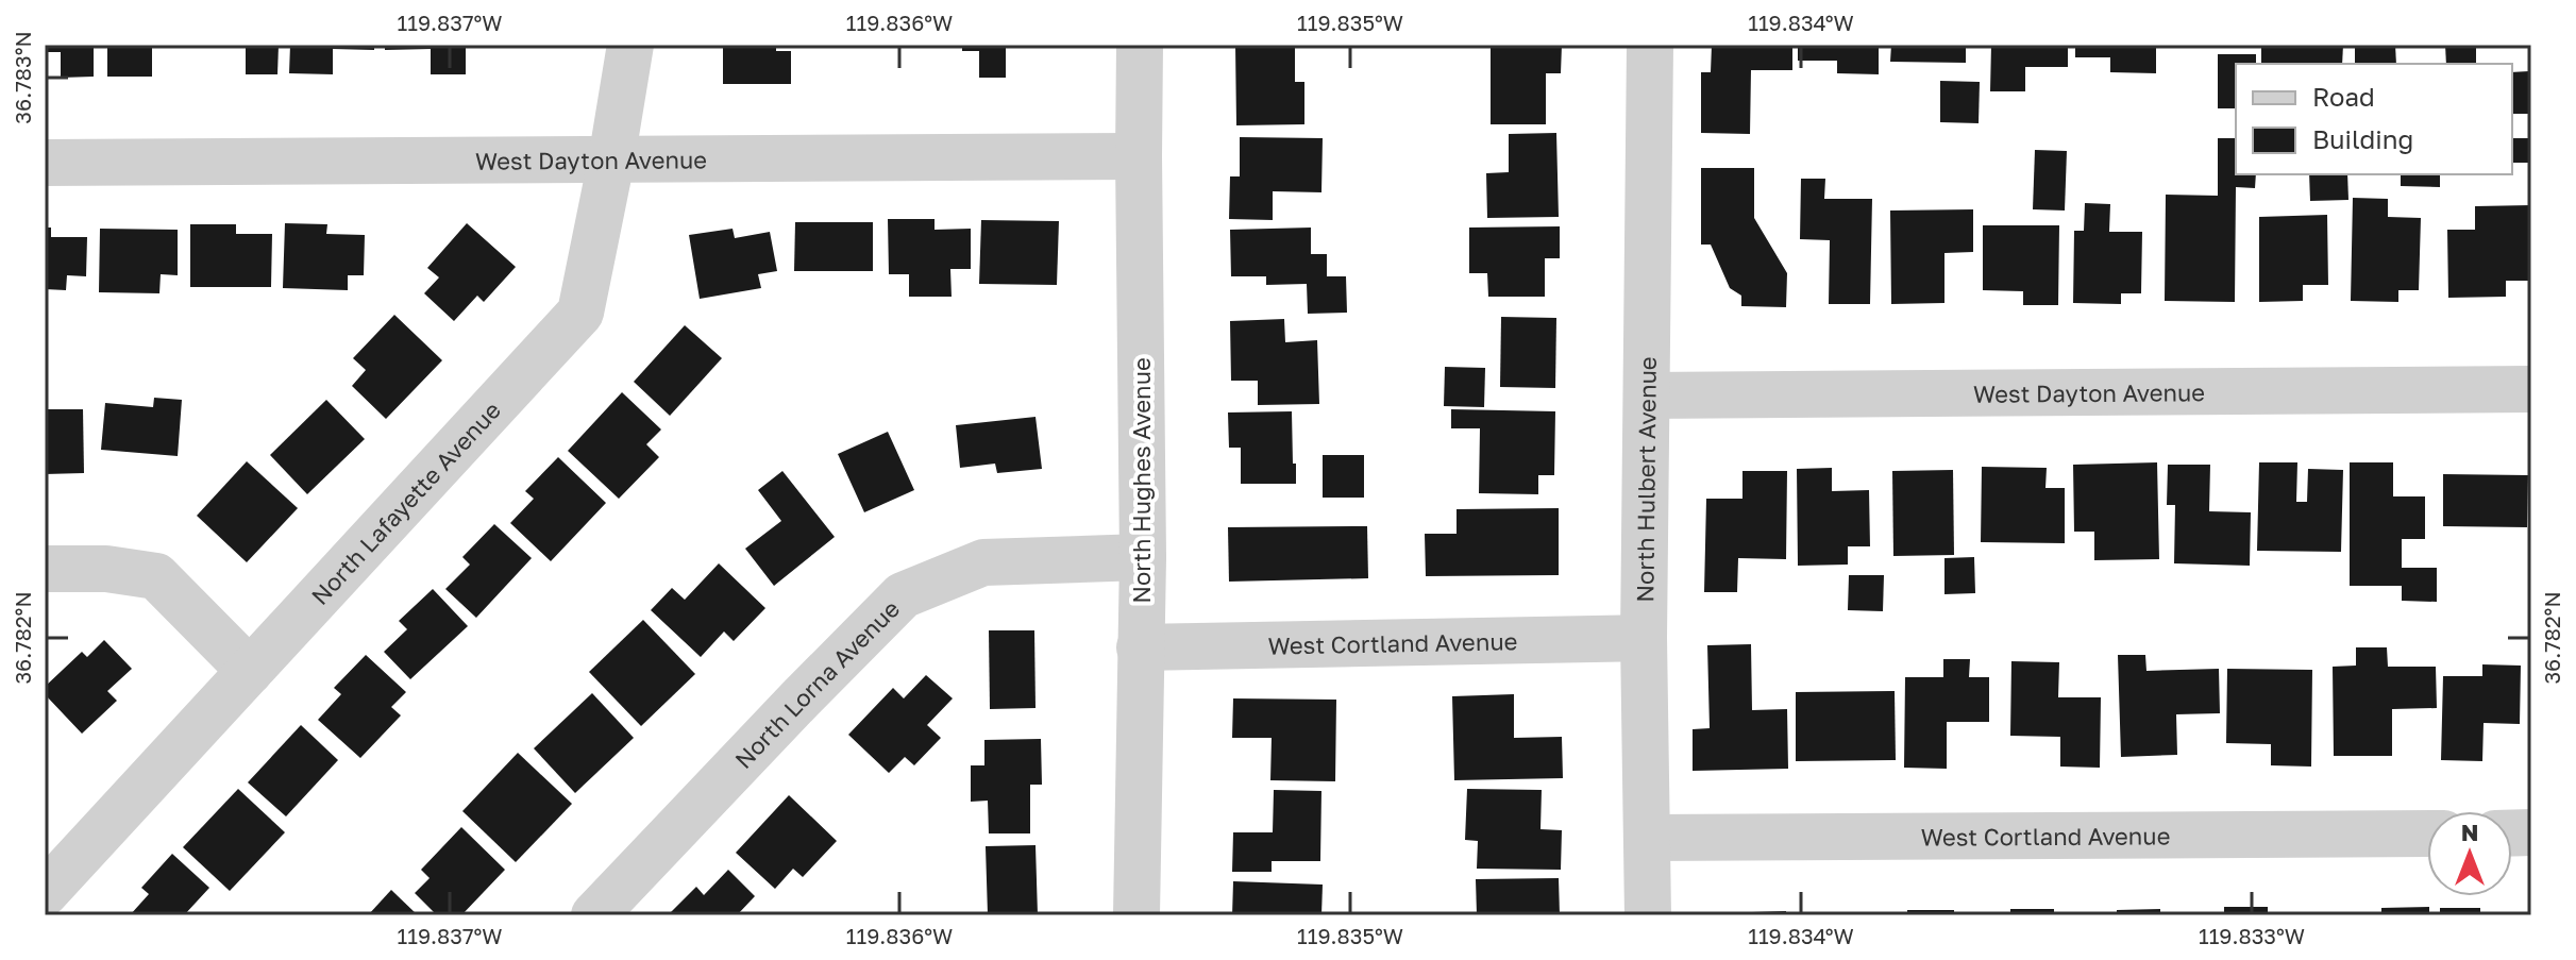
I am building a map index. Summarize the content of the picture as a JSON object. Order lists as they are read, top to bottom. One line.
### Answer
{"streets":{"street":["West Dayton Avenue","North Hughes Avenue","North Hulbert Avenue","North Lafayette Avenue","West Cortland Avenue","North Lorna Avenue"]},"crossings":[["West Dayton Avenue","North Hughes Avenue"],["West Dayton Avenue","North Hulbert Avenue"],["West Dayton Avenue","North Lafayette Avenue"],["North Hughes Avenue","West Cortland Avenue"],["North Hughes Avenue","North Lorna Avenue"],["North Hulbert Avenue","West Cortland Avenue"]],"legend":["Road","Building"],"north":"top","coordinates":["119.837°W","119.836°W","119.835°W","119.834°W","36.783°N","36.782°N","119.833°W"]}
